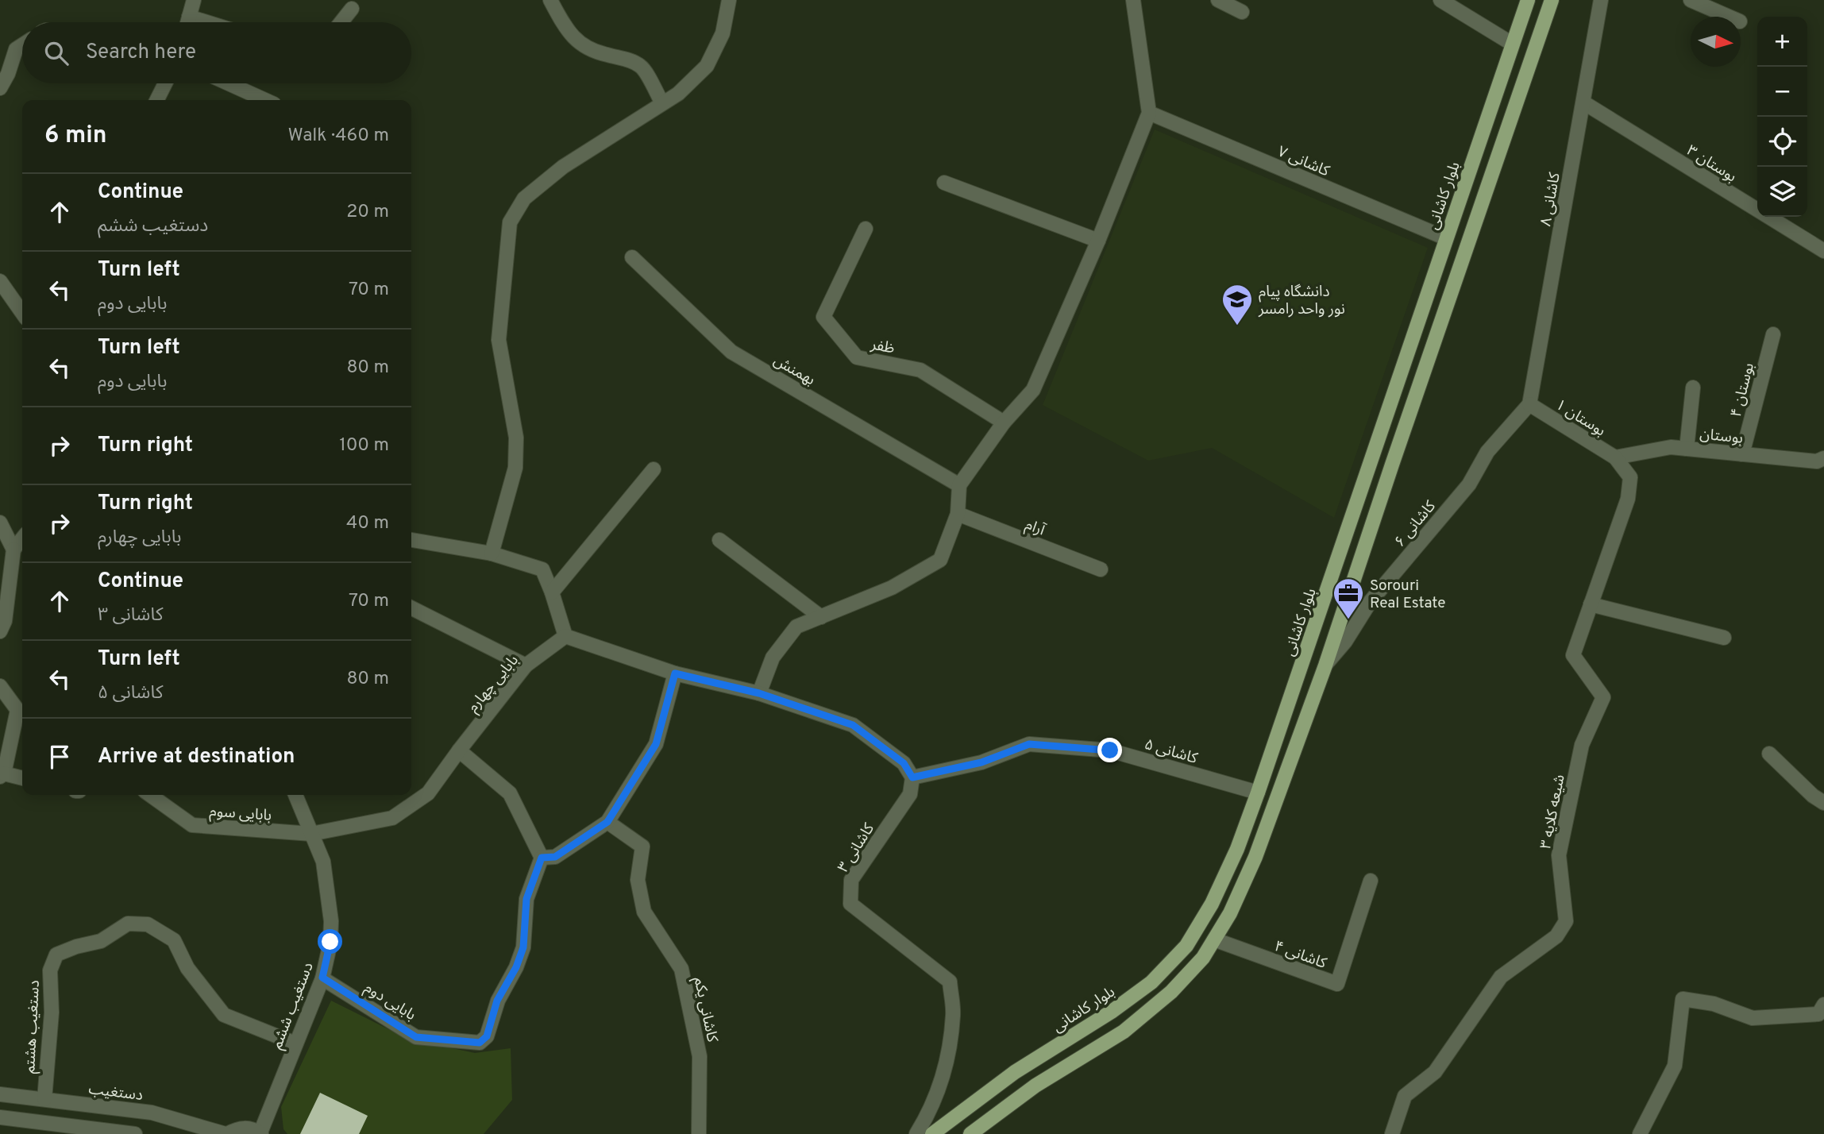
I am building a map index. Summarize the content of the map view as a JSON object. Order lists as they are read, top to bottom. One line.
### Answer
{"streets":{"main road":["بلوار کاشانی"],"street":["کاشانی ۷","بوستان ۳","کاشانی ۸","ظفر","بهمنش","بوستان ۴","بوستان ۱","بوستان","کاشانی ۶","آرام","بابایی چهارم","کاشانی ۵","شیعه کلایه ۳","بابایی سوم","کاشانی ۳","کاشانی ۴","بابایی دوم","دستغیب ششم","کاشانی یکم","دستغیب هشتم","دستغیب"]},"crossings":[["کاشانی ۷","بلوار کاشانی"],["بوستان ۳","کاشانی ۸"],["بلوار کاشانی","کاشانی ۵"],["کاشانی ۸","بوستان ۱"],["کاشانی ۸","کاشانی ۶"],["بوستان ۴","بوستان"],["بوستان ۱","بوستان"],["بوستان ۱","کاشانی ۶"],["بوستان ۱","شیعه کلایه ۳"],["بوستان","شیعه کلایه ۳"],["بابایی چهارم","بابایی سوم"],["بابایی چهارم","دستغیب ششم"],["کاشانی ۵","کاشانی ۳"],["بابایی سوم","دستغیب ششم"],["بابایی دوم","دستغیب ششم"],["دستغیب ششم","دستغیب هشتم"],["دستغیب هشتم","دستغیب"]],"places":{"school or university":["دانشگاه پیام نور واحد رامسر"],"office":["Sorouri Real Estate"]},"north":"right","page":{"map_buttons":["+","−"],"search":"Search here","heading":["6 min","Walk · 460 m"],"list":[["Continue","دستغیب ششم","20 m"],["Turn left","بابایی دوم","70 m"],["Turn left","بابایی دوم","80 m"],["Turn right","100 m"],["Turn right","بابایی چهارم","40 m"],["Continue","کاشانی ۳","70 m"],["Turn left","کاشانی ۵","80 m"],"Arrive at destination"]}}
